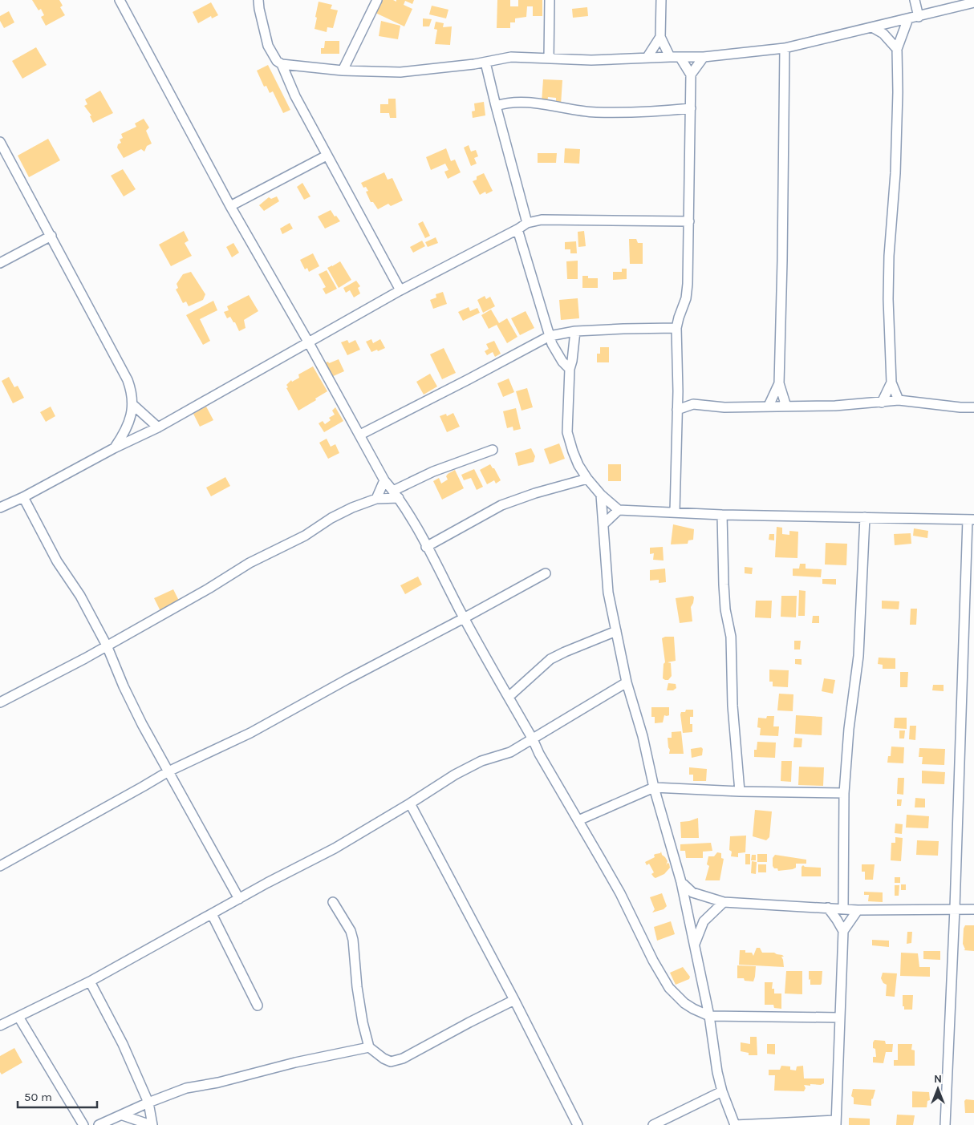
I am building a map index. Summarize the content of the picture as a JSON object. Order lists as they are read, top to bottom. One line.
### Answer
{"scale_bar":"50 m","north":"top"}
